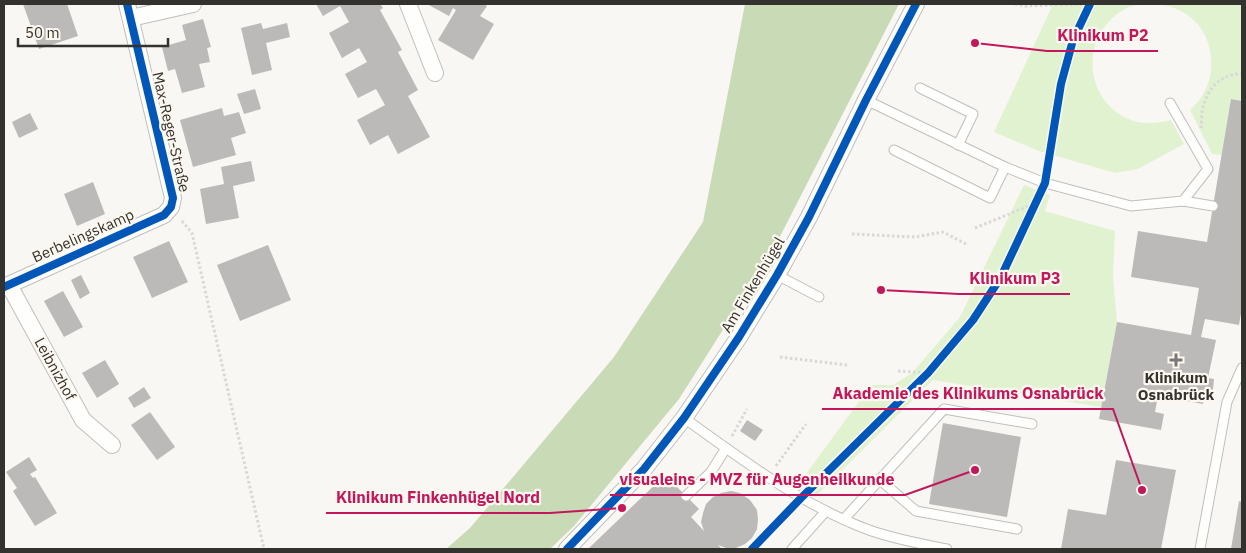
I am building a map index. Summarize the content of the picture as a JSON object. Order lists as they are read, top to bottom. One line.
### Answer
{"streets":{"street":["Max-Reger-Straße","Berbelingskamp","Am Finkenhügel","Leibnizhof"]},"crossings":[["Max-Reger-Straße","Berbelingskamp"],["Berbelingskamp","Leibnizhof"]],"places":{"other":["Klinikum P2","Klinikum P3","visualeins - MVZ für Augenheilkunde","Akademie des Klinikums Osnabrück","Klinikum Finkenhügel Nord"],"health":["Klinikum Osnabrück"]},"scale_bar":"50 m"}
